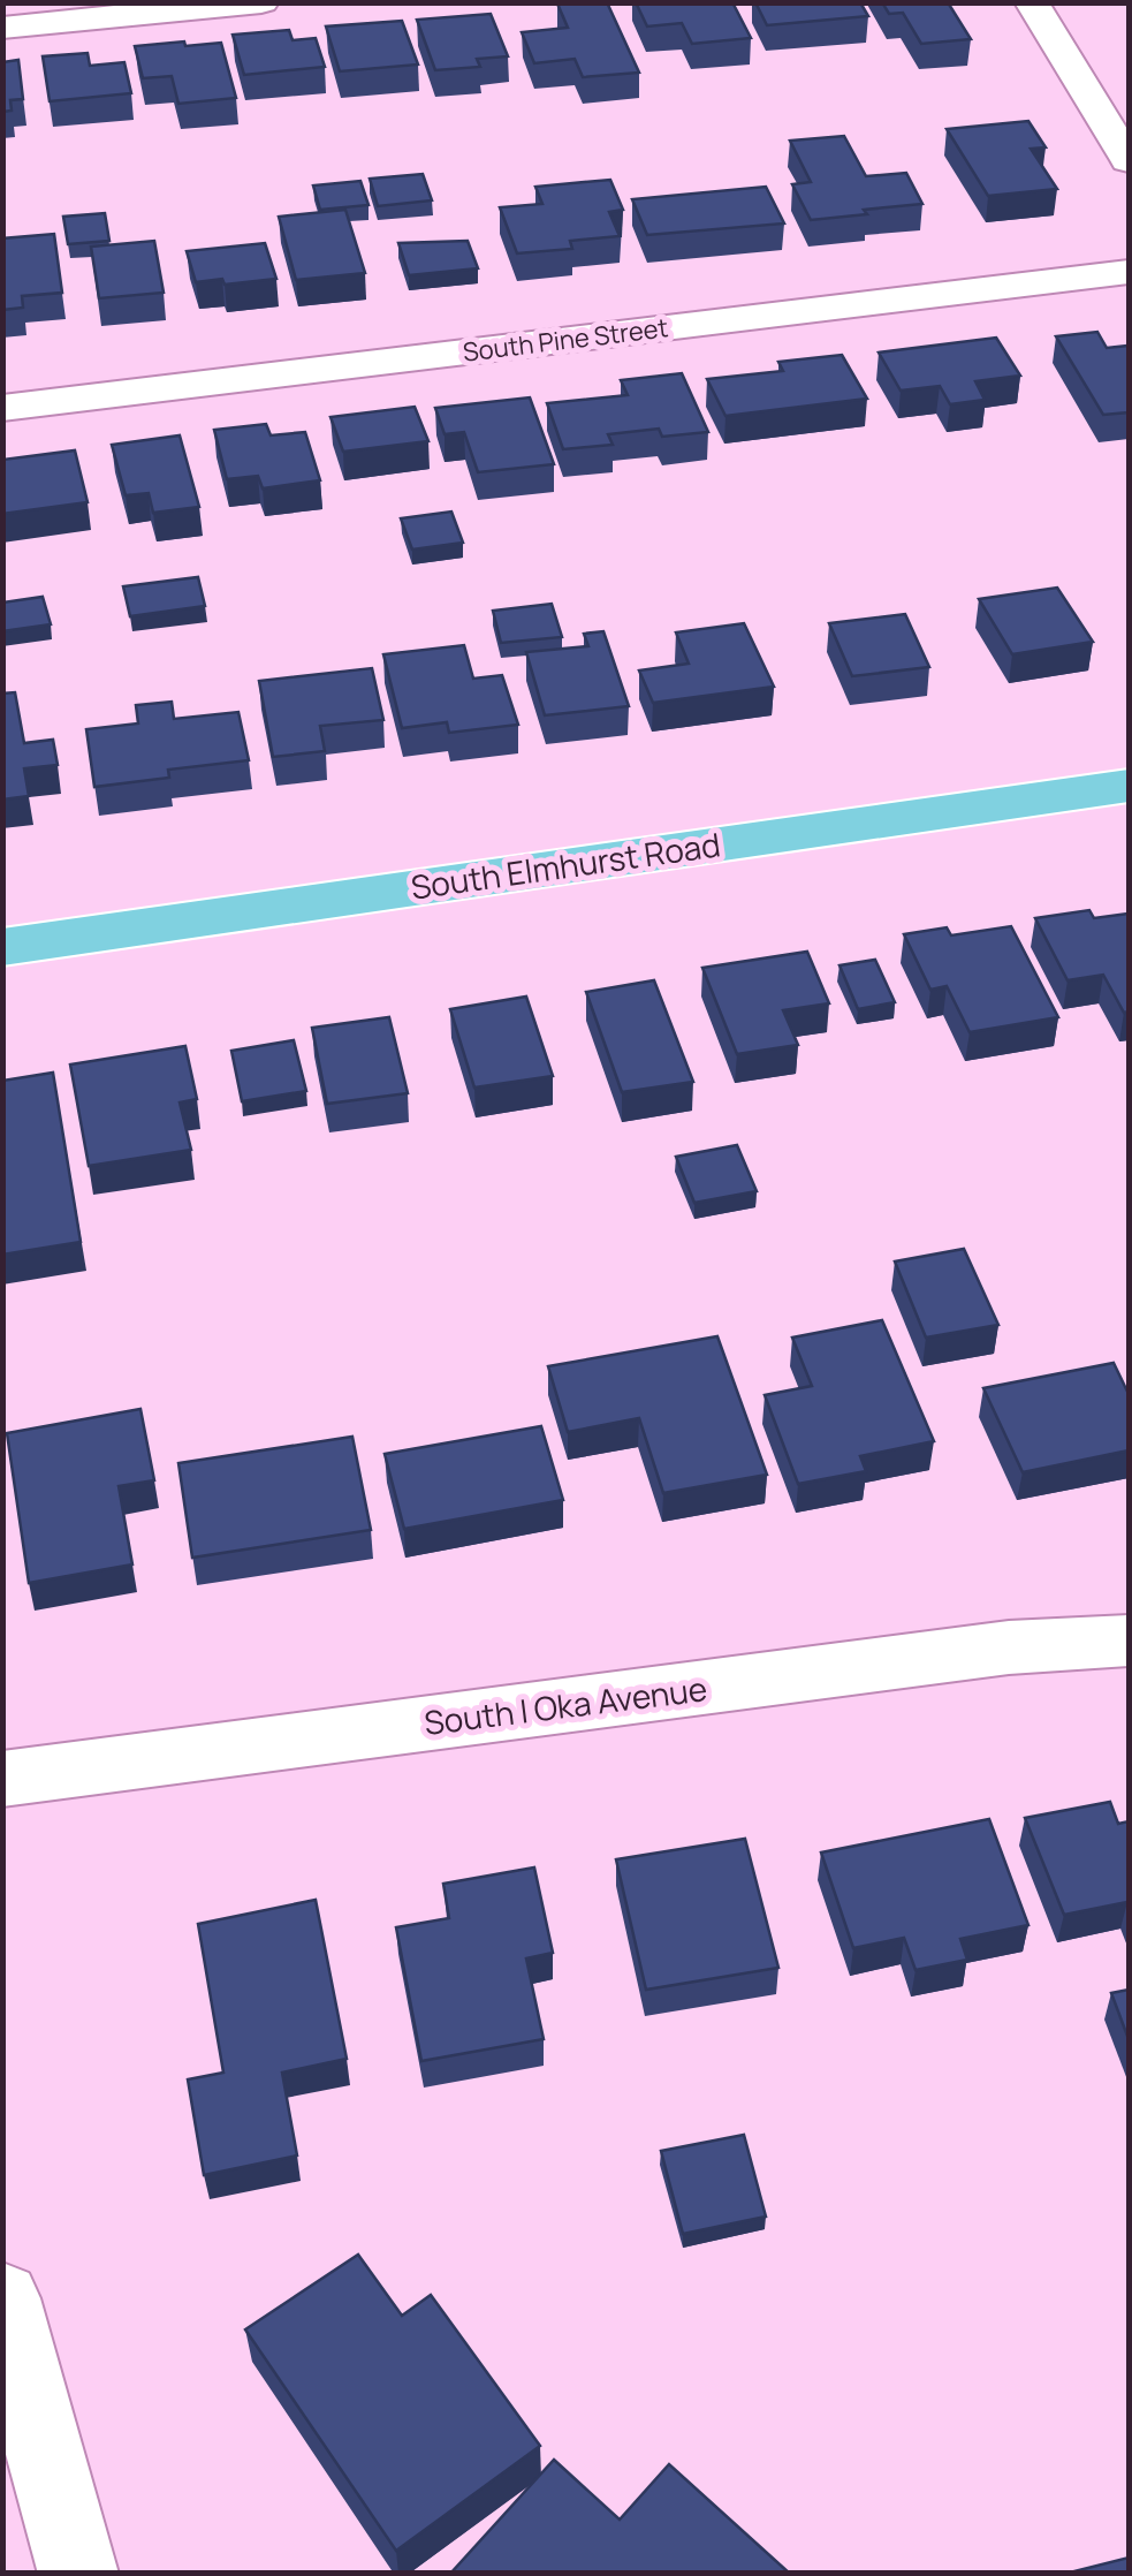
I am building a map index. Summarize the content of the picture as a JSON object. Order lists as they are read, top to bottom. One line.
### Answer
{"streets":{"main road":["South Elmhurst Road"],"street":["South Pine Street","South I Oka Avenue"]}}
